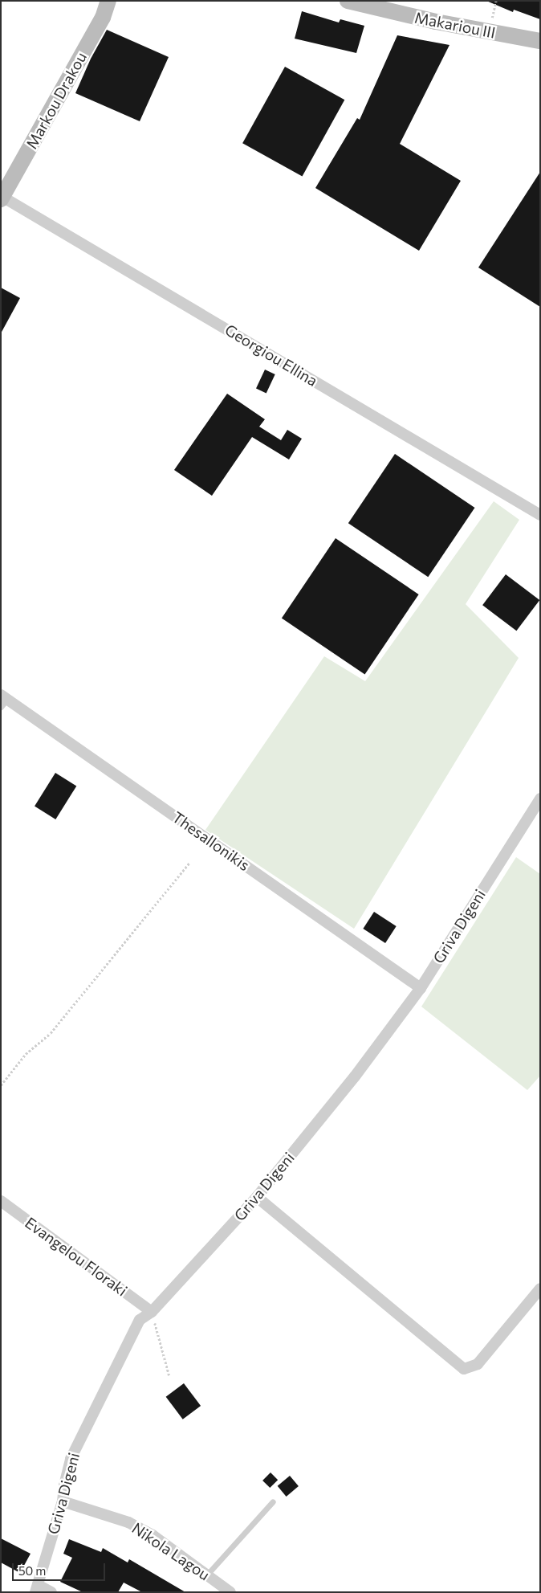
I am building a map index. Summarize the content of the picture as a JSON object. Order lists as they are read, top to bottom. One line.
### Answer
{"streets":{"street":["Makariou III","Markou Drakou","Georgiou Ellina","Thesallonikis","Griva Digeni","Evangelou Floraki","Nikola Lagou"]},"crossings":[["Markou Drakou","Georgiou Ellina"],["Thesallonikis","Griva Digeni"],["Griva Digeni","Evangelou Floraki"],["Griva Digeni","Nikola Lagou"]],"scale_bar":"50 m"}
